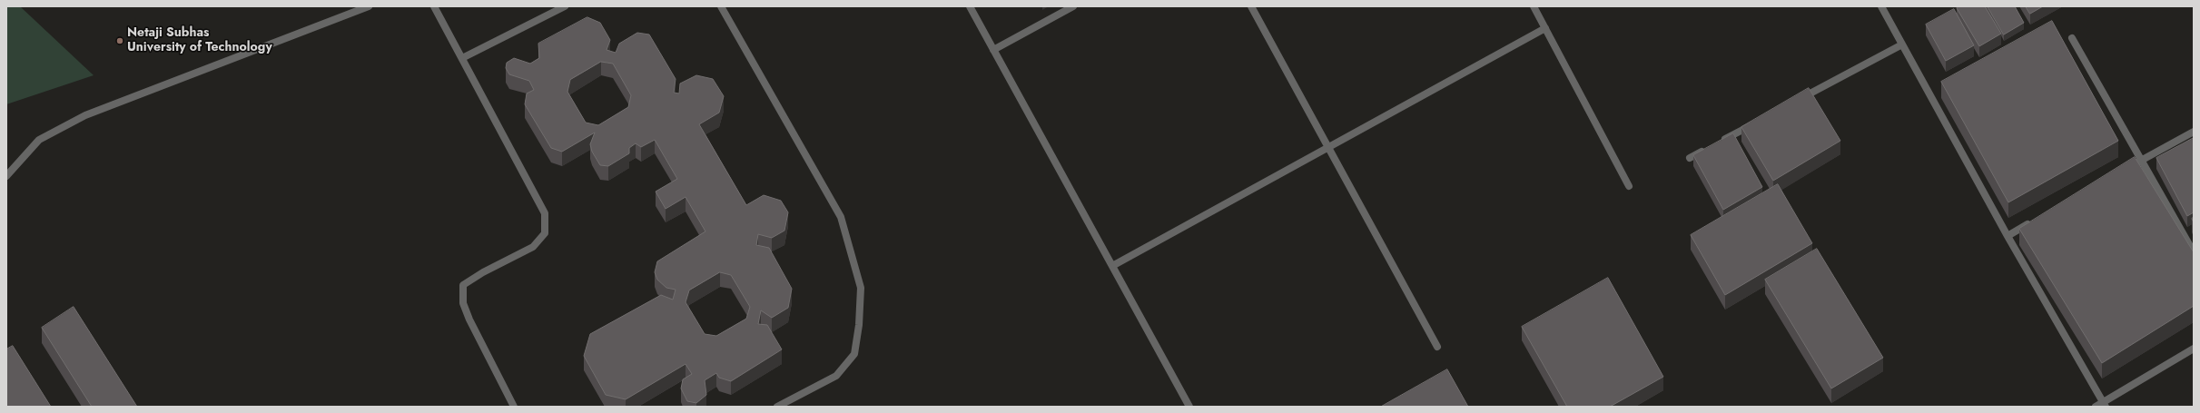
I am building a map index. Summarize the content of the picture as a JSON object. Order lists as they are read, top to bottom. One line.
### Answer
{"places":["Netaji Subhas University of Technology"]}
